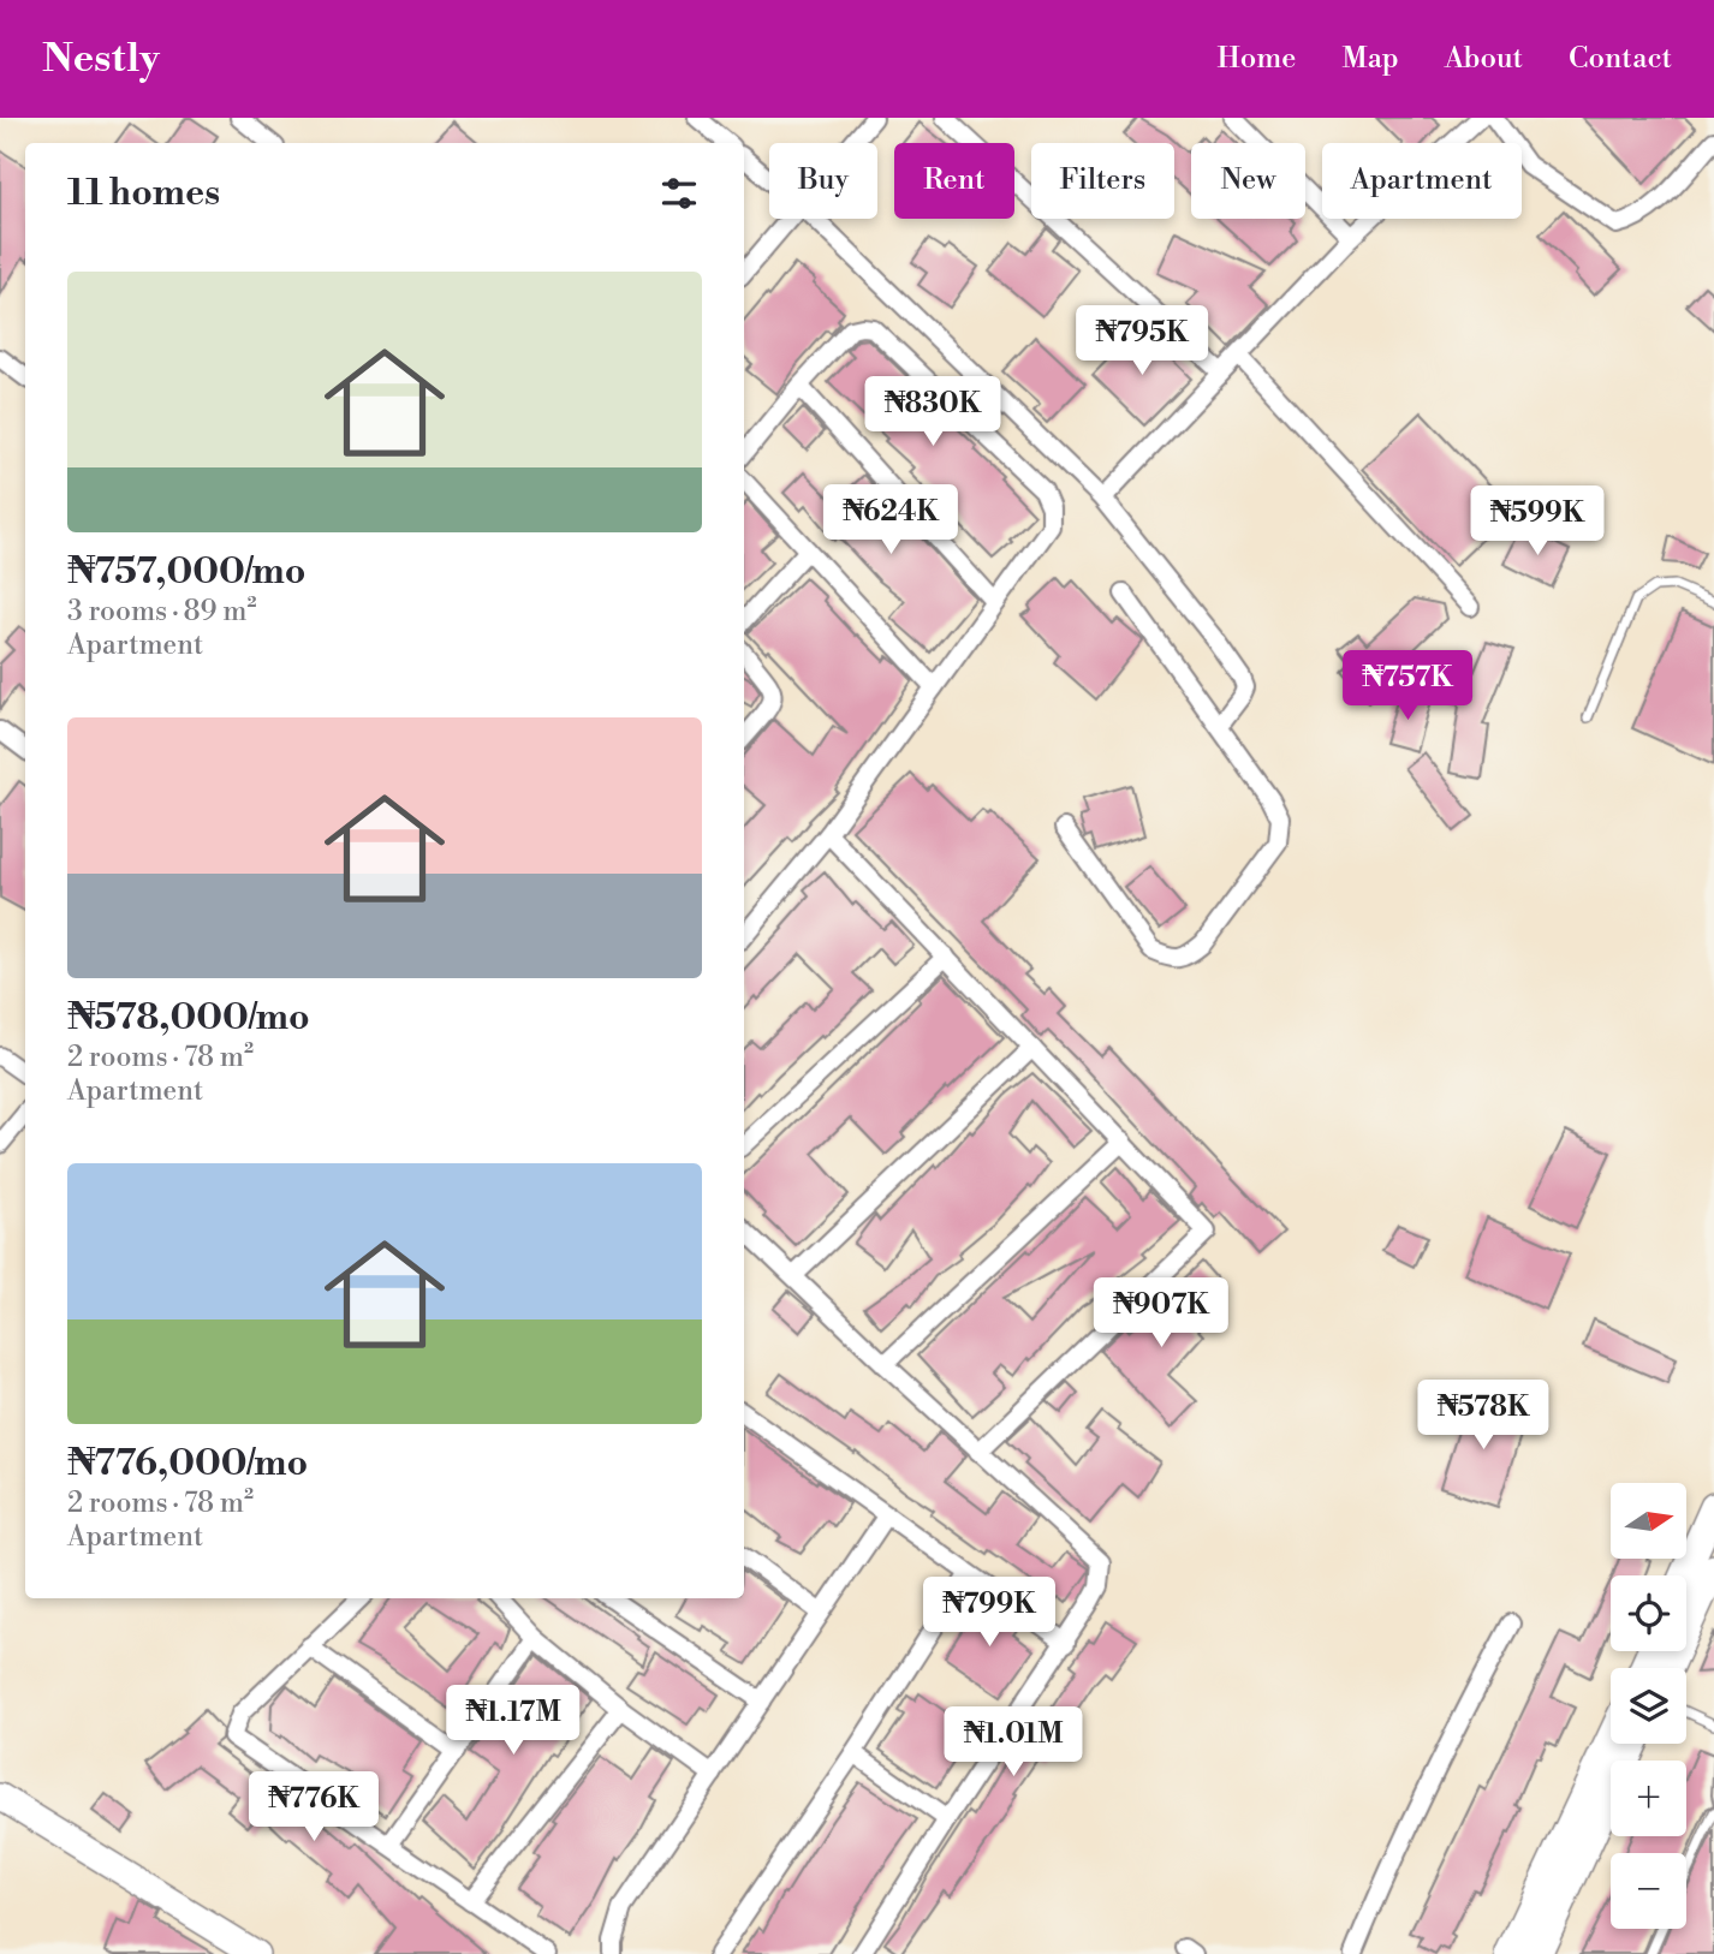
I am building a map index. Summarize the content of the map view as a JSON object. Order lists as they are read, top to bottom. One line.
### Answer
{"north":"right","page":{"header":"Nestly","nav":["Home","Map","About","Contact"],"chip":["Buy","Rent","Filters","New","Apartment"],"heading":"11 homes","list":[{"name":"₦757,000/mo","note":"3 rooms · 89 m² · Apartment"},{"name":"₦578,000/mo","note":"2 rooms · 78 m² · Apartment"},{"name":"₦776,000/mo","note":"2 rooms · 78 m² · Apartment"}],"price":["₦795K","₦830K","₦624K","₦599K","₦757K","₦907K","₦578K","₦799K","₦1.17M","₦1.01M","₦776K"],"map_buttons":["+","−"]}}
